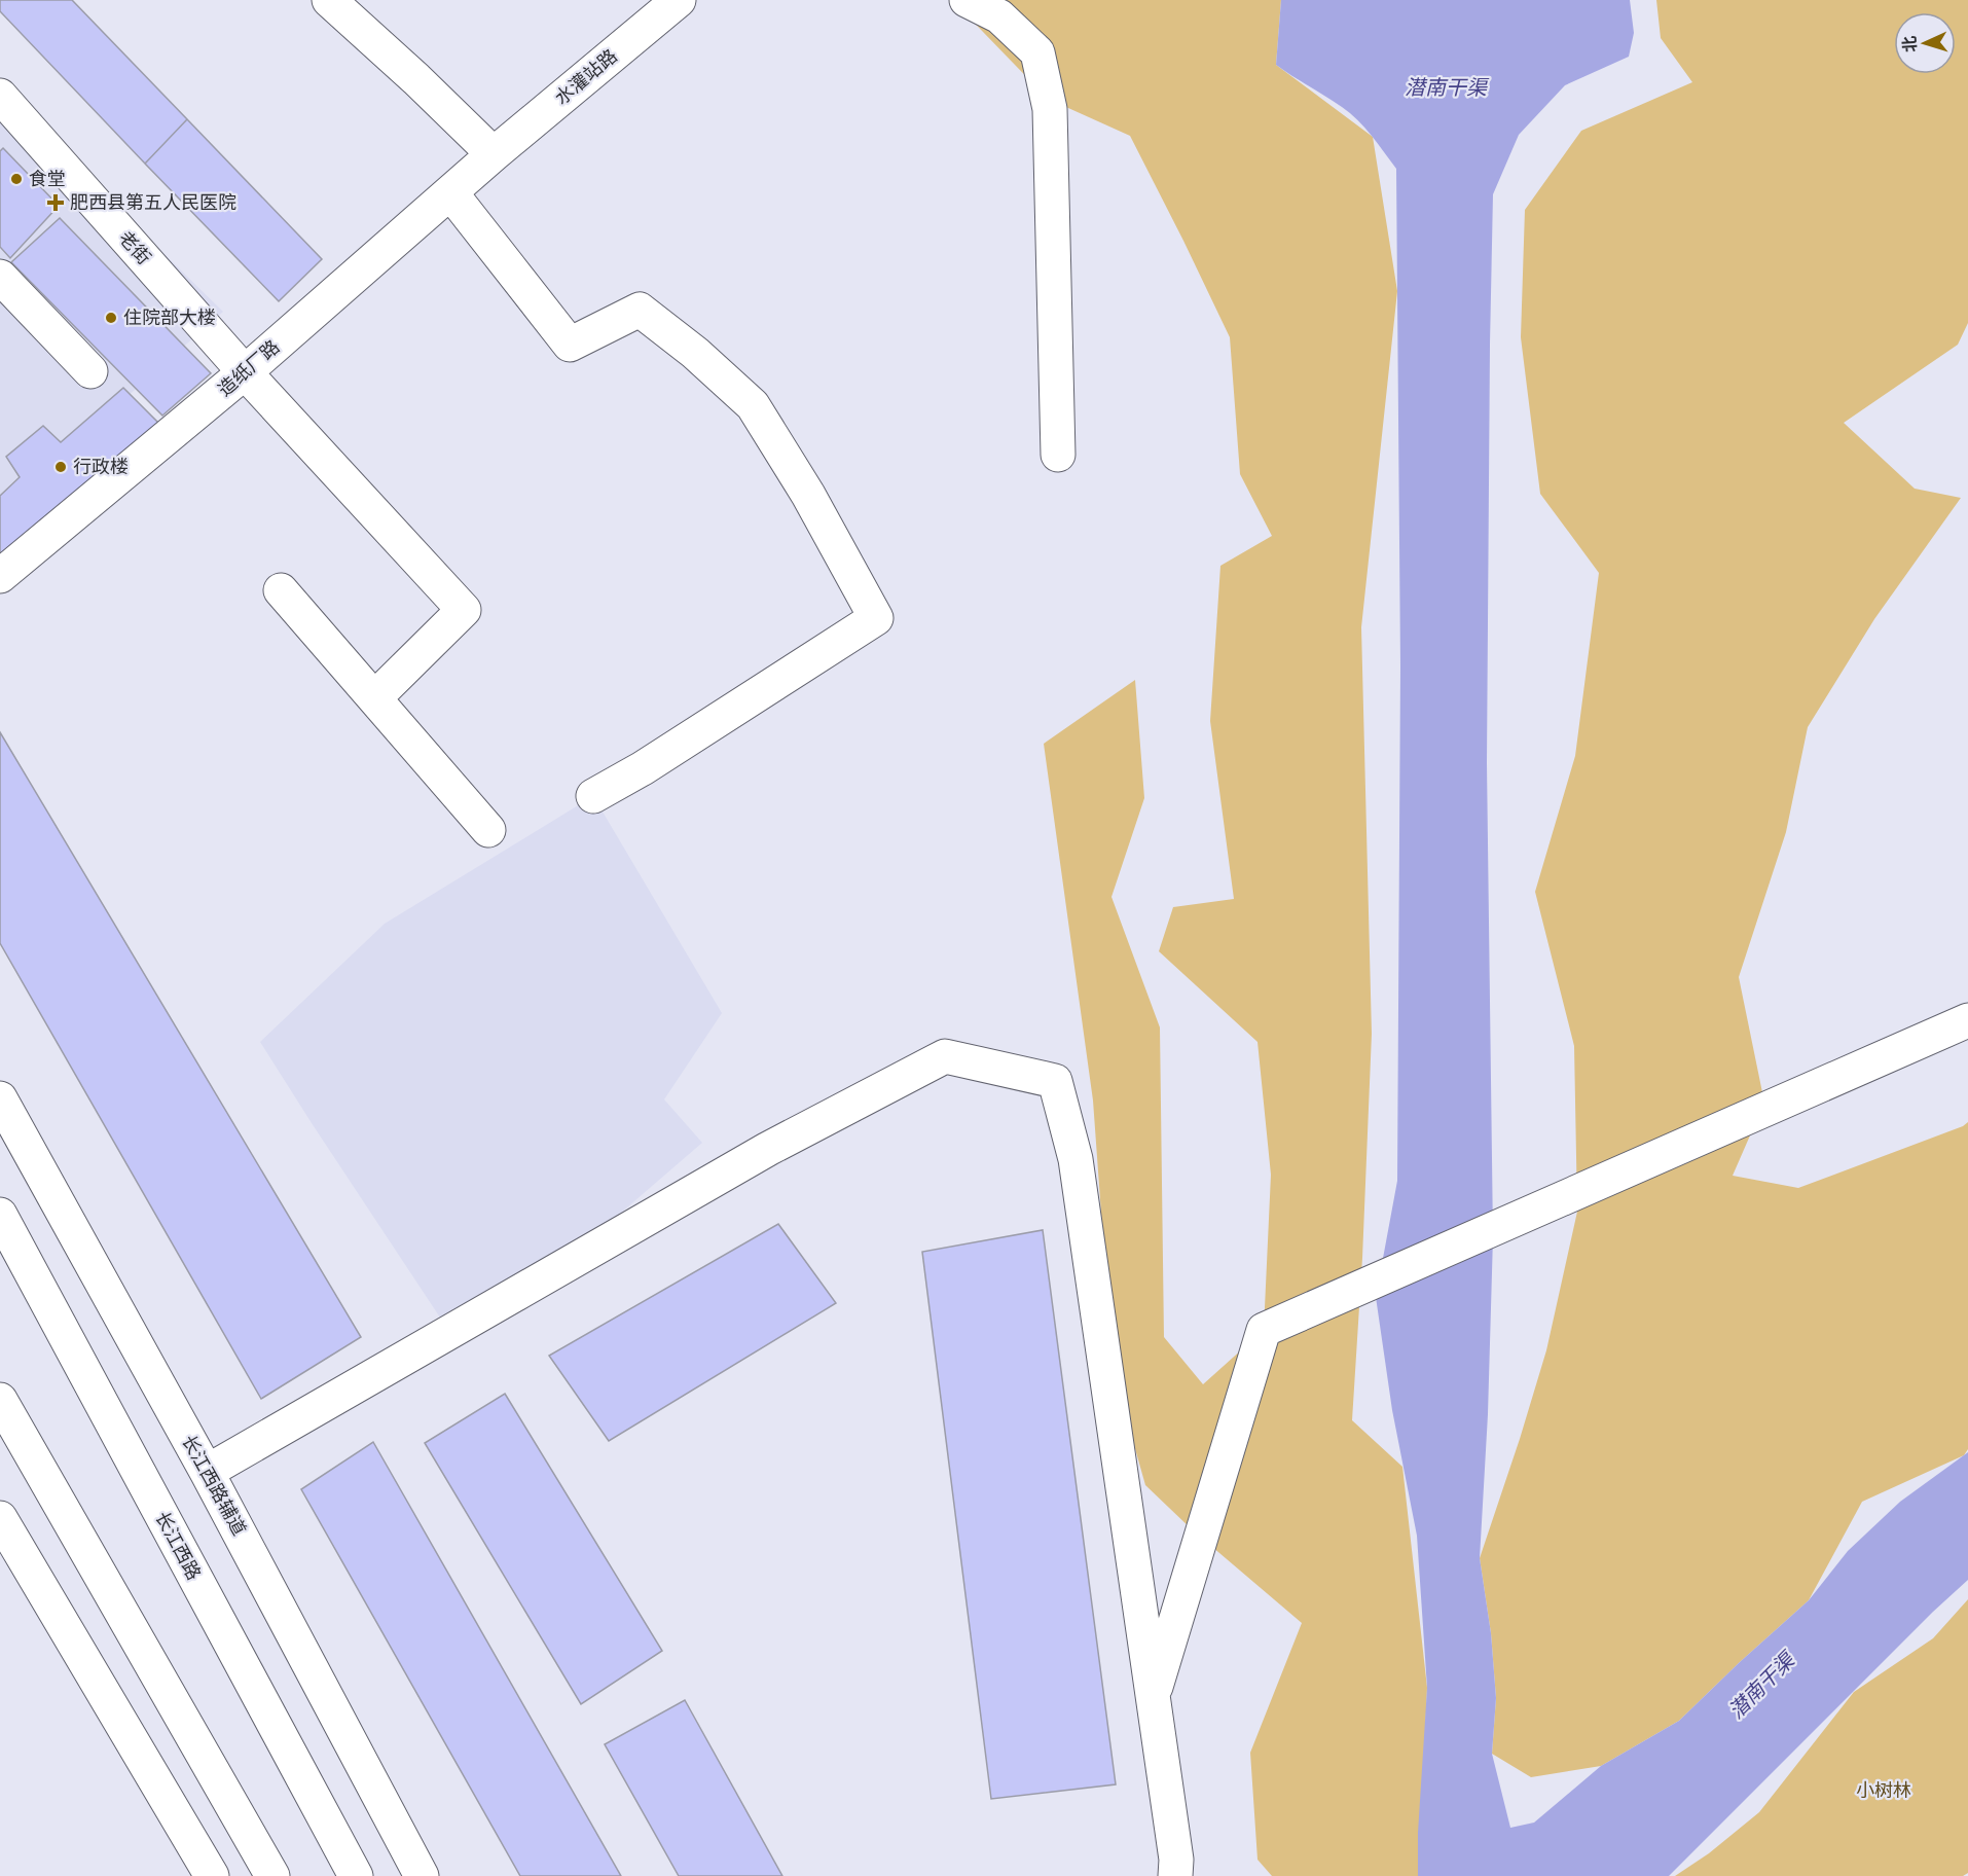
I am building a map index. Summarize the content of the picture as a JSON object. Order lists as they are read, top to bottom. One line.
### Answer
{"streets":{"main road":["水灌站路","老街","造纸厂路","长江西路辅道","长江西路"]},"crossings":[["水灌站路","造纸厂路"],["老街","造纸厂路"]],"water":["潜南干渠"],"parks":["小树林"],"places":{"other":["食堂","住院部大楼","行政楼"],"health":["肥西县第五人民医院"]},"north":"left"}
